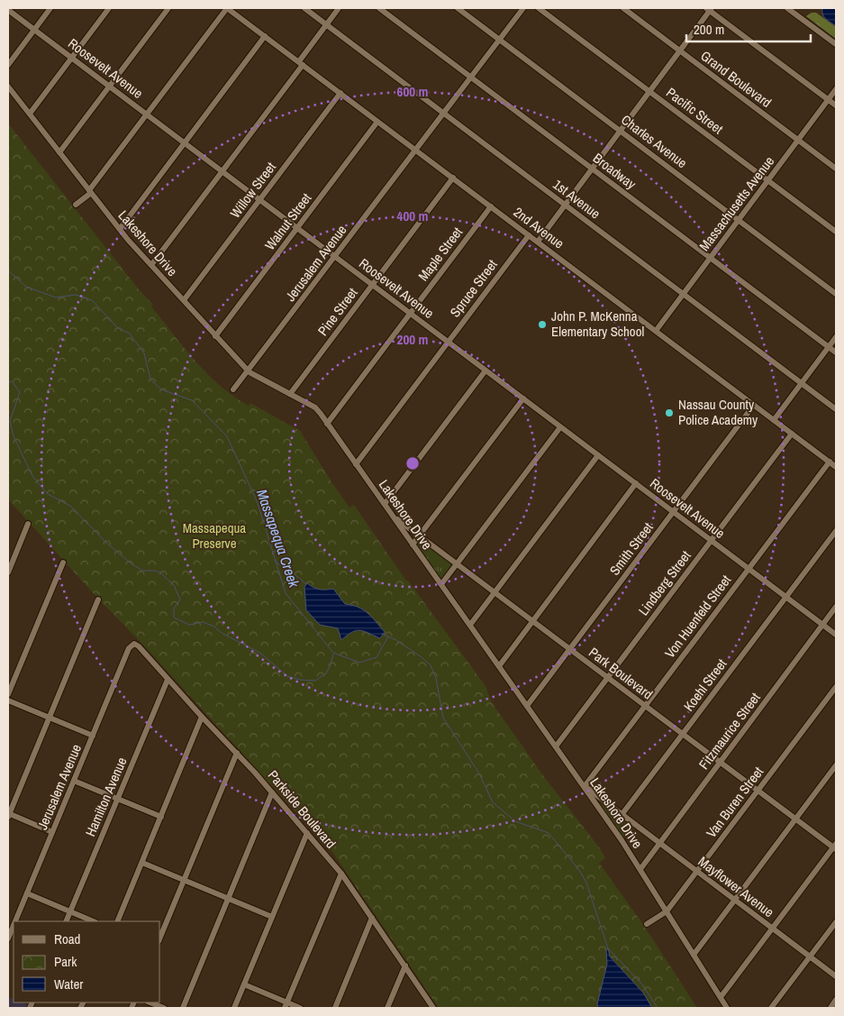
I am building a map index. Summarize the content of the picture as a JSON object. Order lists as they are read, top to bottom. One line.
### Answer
{"streets":{"street":["Roosevelt Avenue","Grand Boulevard","Pacific Street","Charles Avenue","Broadway","Willow Street","1st Avenue","Massachusetts Avenue","Walnut Street","2nd Avenue","Lakeshore Drive","Maple Street","Jerusalem Avenue","Spruce Street","Pine Street","Smith Street","Lindberg Street","Von Huenfeld Street","Park Boulevard","Koehl Street","Fitzmaurice Street","Hamilton Avenue","Van Buren Street","Parkside Boulevard","Mayflower Avenue"]},"crossings":[["Roosevelt Avenue","Willow Street"],["Roosevelt Avenue","Walnut Street"],["Roosevelt Avenue","Maple Street"],["Roosevelt Avenue","Jerusalem Avenue"],["Roosevelt Avenue","Spruce Street"],["Roosevelt Avenue","Pine Street"],["Roosevelt Avenue","Smith Street"],["Roosevelt Avenue","Lindberg Street"],["Roosevelt Avenue","Von Huenfeld Street"],["Roosevelt Avenue","Koehl Street"],["Roosevelt Avenue","Fitzmaurice Street"],["Grand Boulevard","Massachusetts Avenue"],["Pacific Street","Massachusetts Avenue"],["Charles Avenue","Massachusetts Avenue"],["Charles Avenue","Jerusalem Avenue"],["Broadway","Massachusetts Avenue"],["Broadway","Jerusalem Avenue"],["Willow Street","2nd Avenue"],["Willow Street","Lakeshore Drive"],["1st Avenue","Massachusetts Avenue"],["1st Avenue","Jerusalem Avenue"],["Massachusetts Avenue","2nd Avenue"],["Walnut Street","2nd Avenue"],["Walnut Street","Lakeshore Drive"],["2nd Avenue","Maple Street"],["2nd Avenue","Jerusalem Avenue"],["2nd Avenue","Spruce Street"],["2nd Avenue","Pine Street"],["2nd Avenue","Smith Street"],["2nd Avenue","Lindberg Street"],["2nd Avenue","Von Huenfeld Street"],["Lakeshore Drive","Maple Street"],["Lakeshore Drive","Jerusalem Avenue"],["Lakeshore Drive","Spruce Street"],["Lakeshore Drive","Pine Street"],["Lakeshore Drive","Smith Street"],["Lakeshore Drive","Lindberg Street"],["Lakeshore Drive","Von Huenfeld Street"],["Lakeshore Drive","Park Boulevard"],["Lakeshore Drive","Fitzmaurice Street"],["Lakeshore Drive","Van Buren Street"],["Jerusalem Avenue","Parkside Boulevard"],["Smith Street","Park Boulevard"],["Lindberg Street","Park Boulevard"],["Von Huenfeld Street","Park Boulevard"],["Park Boulevard","Koehl Street"],["Park Boulevard","Fitzmaurice Street"],["Park Boulevard","Van Buren Street"],["Koehl Street","Mayflower Avenue"],["Fitzmaurice Street","Mayflower Avenue"],["Hamilton Avenue","Parkside Boulevard"],["Van Buren Street","Mayflower Avenue"]],"water":["Massapequa Creek"],"parks":["Massapequa Preserve"],"places":["John P. McKenna Elementary School","Nassau County Police Academy"],"legend":["Road","Park","Water"],"scale_bar":"200 m","rings":["600 m","400 m","200 m"]}
